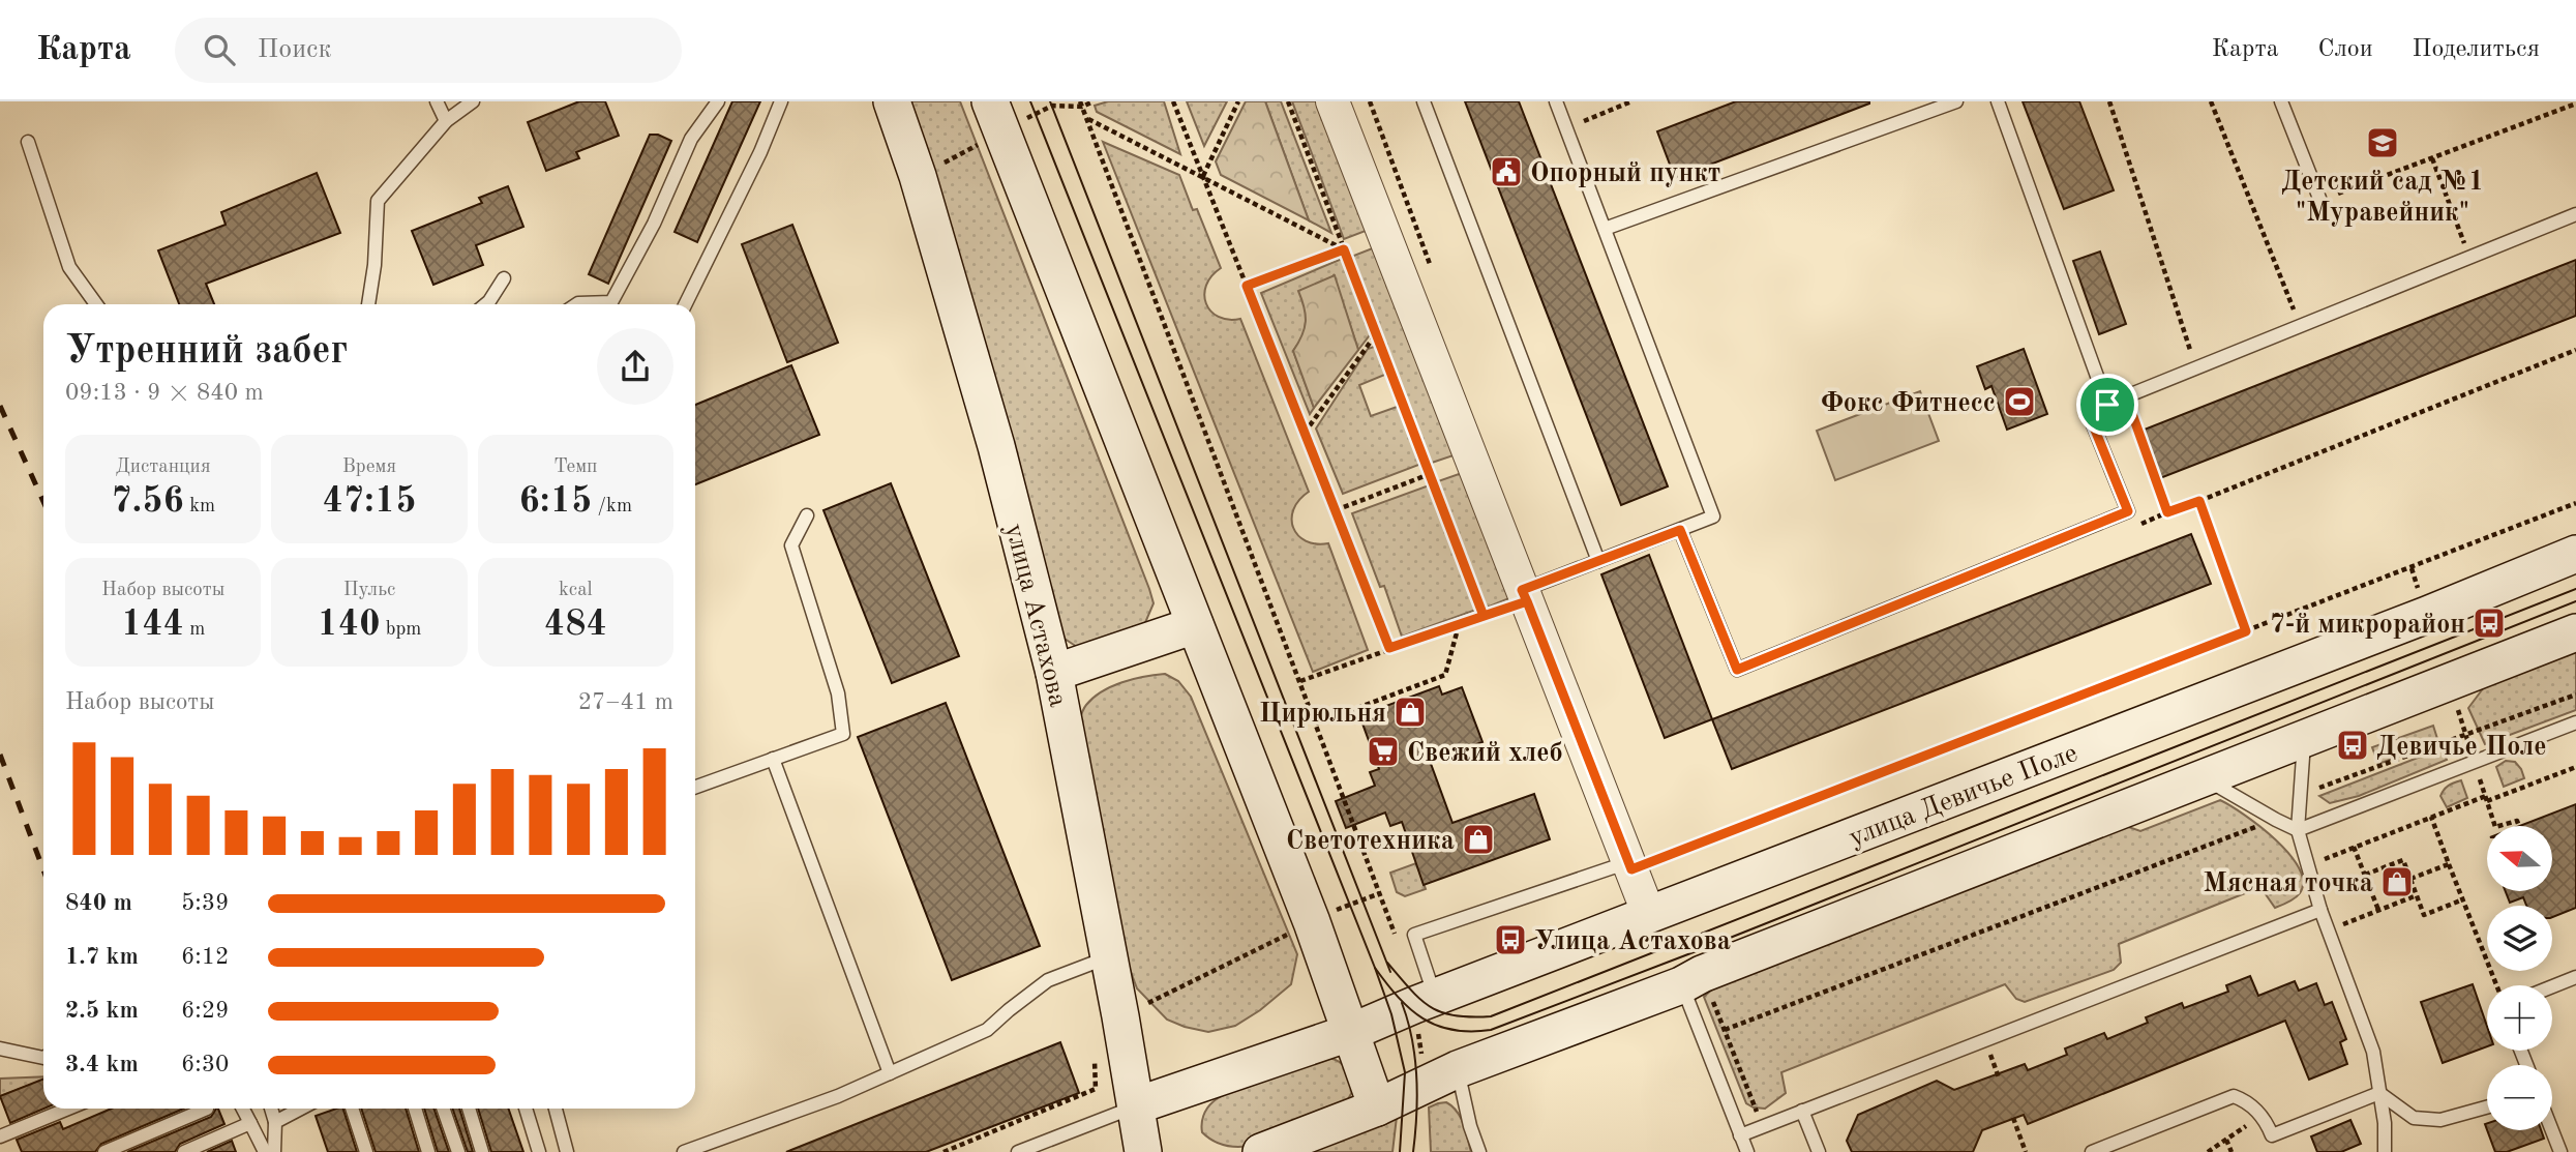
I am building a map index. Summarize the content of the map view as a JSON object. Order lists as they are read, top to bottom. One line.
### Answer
{"streets":{"main road":["улица Астахова","улица Девичье Поле"]},"crossings":[["улица Астахова","улица Девичье Поле"]],"places":{"school or university":["Детский сад №1 \"Муравейник\""],"public building":["Опорный пункт"],"sports":["Фокс Фитнесс"],"bus stop":["7-й микрорайон","Девичье Поле","Улица Астахова"],"shop":["Цирюльня","Светотехника","Мясная точка"],"supermarket":["Свежий хлеб"]},"north":"left","page":{"header":"Карта","search":"Поиск","nav":["Карта","Слои","Поделиться"],"heading":["Утренний забег","09:13 · 9 × 840 m"],"stats":[["Дистанция","7.56 km"],["Время","47:15"],["Темп","6:15 /km"],["Набор высоты","144 m"],["Пульс","140 bpm"],["kcal","484"]],"chart":["Набор высоты","27–41 m"],"map_buttons":["+","−"],"list":[{"name":"840 m","note":"5:39"},{"name":"1.7 km","note":"6:12"},{"name":"2.5 km","note":"6:29"},{"name":"3.4 km","note":"6:30"}]}}
